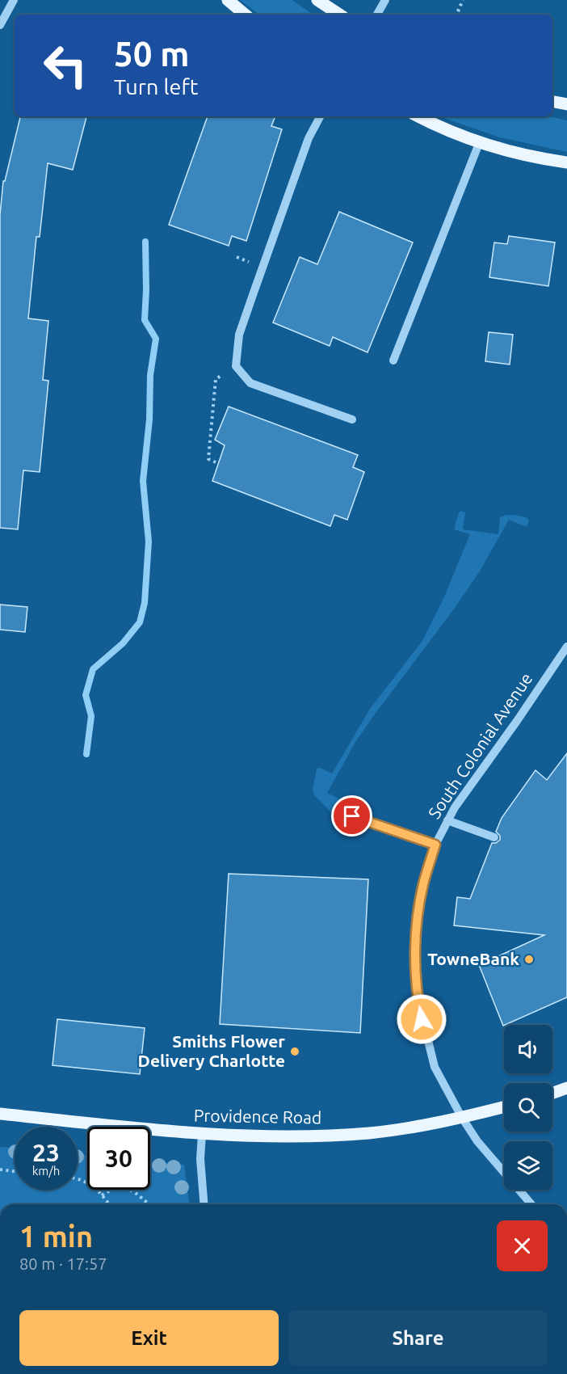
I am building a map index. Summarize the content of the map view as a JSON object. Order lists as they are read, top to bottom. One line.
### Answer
{"streets":{"main road":["Providence Road"],"street":["South Colonial Avenue"]},"crossings":[["South Colonial Avenue","Providence Road"]],"places":["TowneBank","Smiths Flower Delivery Charlotte"],"page":{"turn":["50 m","Turn left"],"speed":"23 km/h","limit":"30","heading":["1 min","80 m · 17:57"],"buttons":["Exit","Share"]}}
